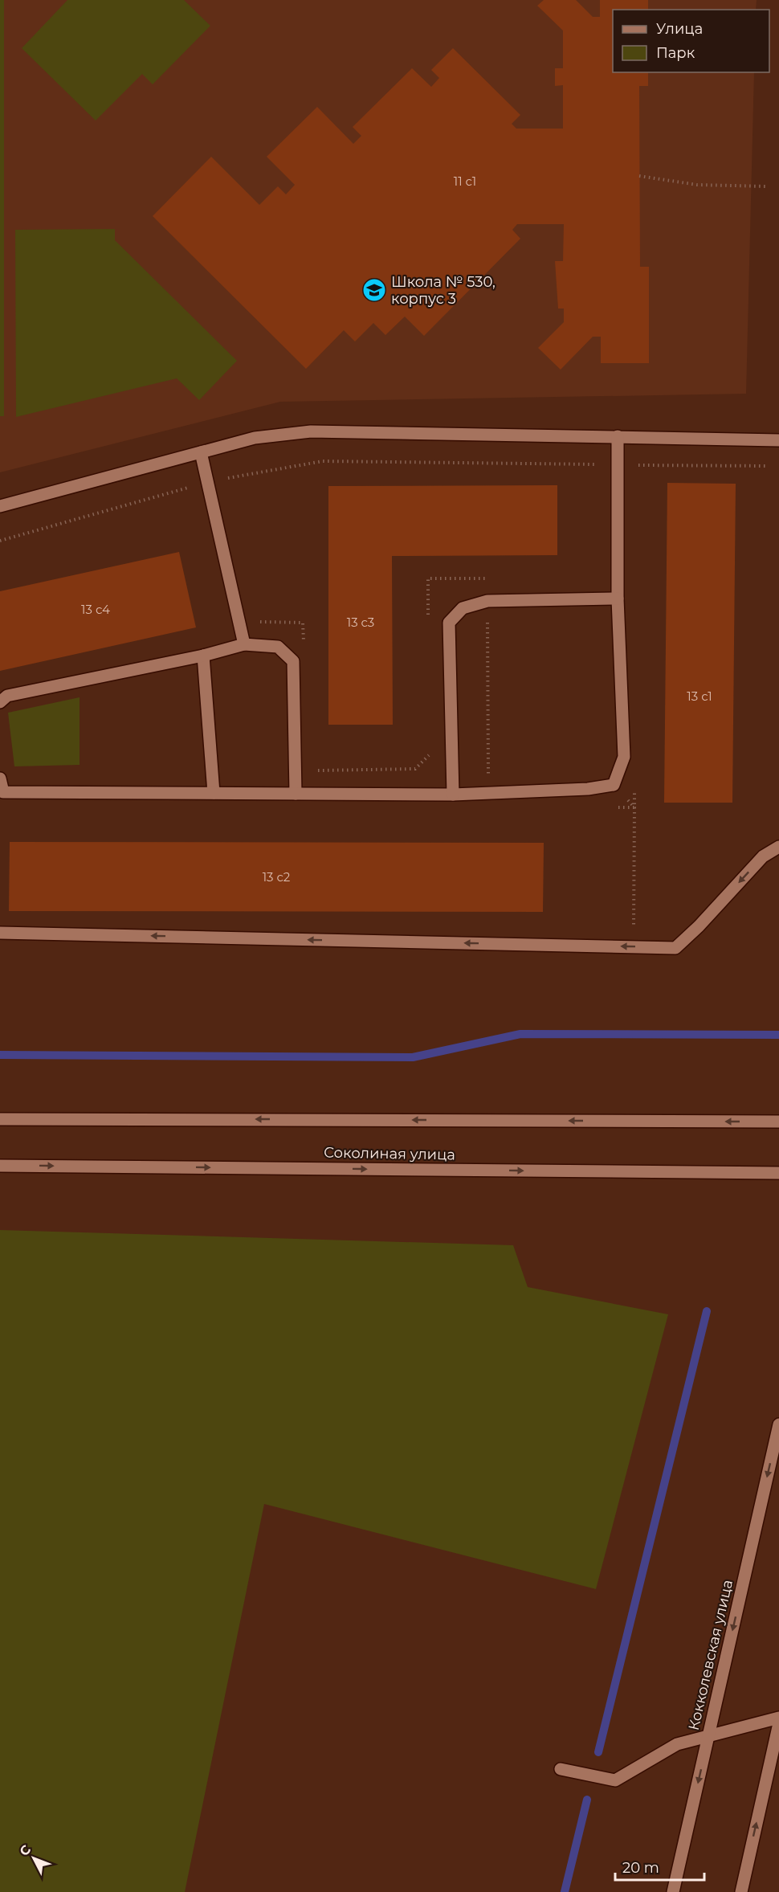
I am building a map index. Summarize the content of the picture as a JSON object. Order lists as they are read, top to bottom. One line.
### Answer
{"streets":{"street":["Соколиная улица","Кокколевская улица"]},"places":{"school or university":["Школа № 530, корпус 3"]},"house_numbers":["11 с1","13 с4","13 с3","13 с1","13 с2"],"legend":["Улица","Парк"],"scale_bar":"20 m","north":"top left"}
